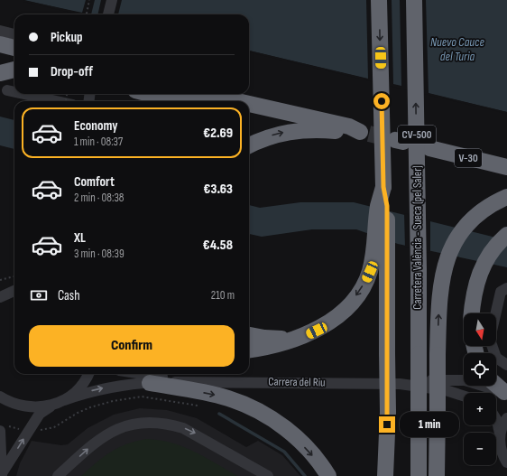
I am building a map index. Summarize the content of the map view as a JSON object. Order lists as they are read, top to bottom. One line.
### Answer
{"streets":{"highway":["CV-500","V-30","Carretera València - Sueca (pel Saler)"],"street":["Carrera del Riu"]},"water":["Nuevo Cauce del Turia"],"north":"bottom","page":{"banner":["Pickup","Drop-off"],"list":[{"name":"Economy","note":"1 min · 08:37","value":"€2.69"},{"name":"Comfort","note":"2 min · 08:38","value":"€3.63"},{"name":"XL","note":"3 min · 08:39","value":"€4.58"}],"pay":["Cash","210 m"],"map_buttons":["+","−"],"buttons":"Confirm","bubble":"1 min"}}
